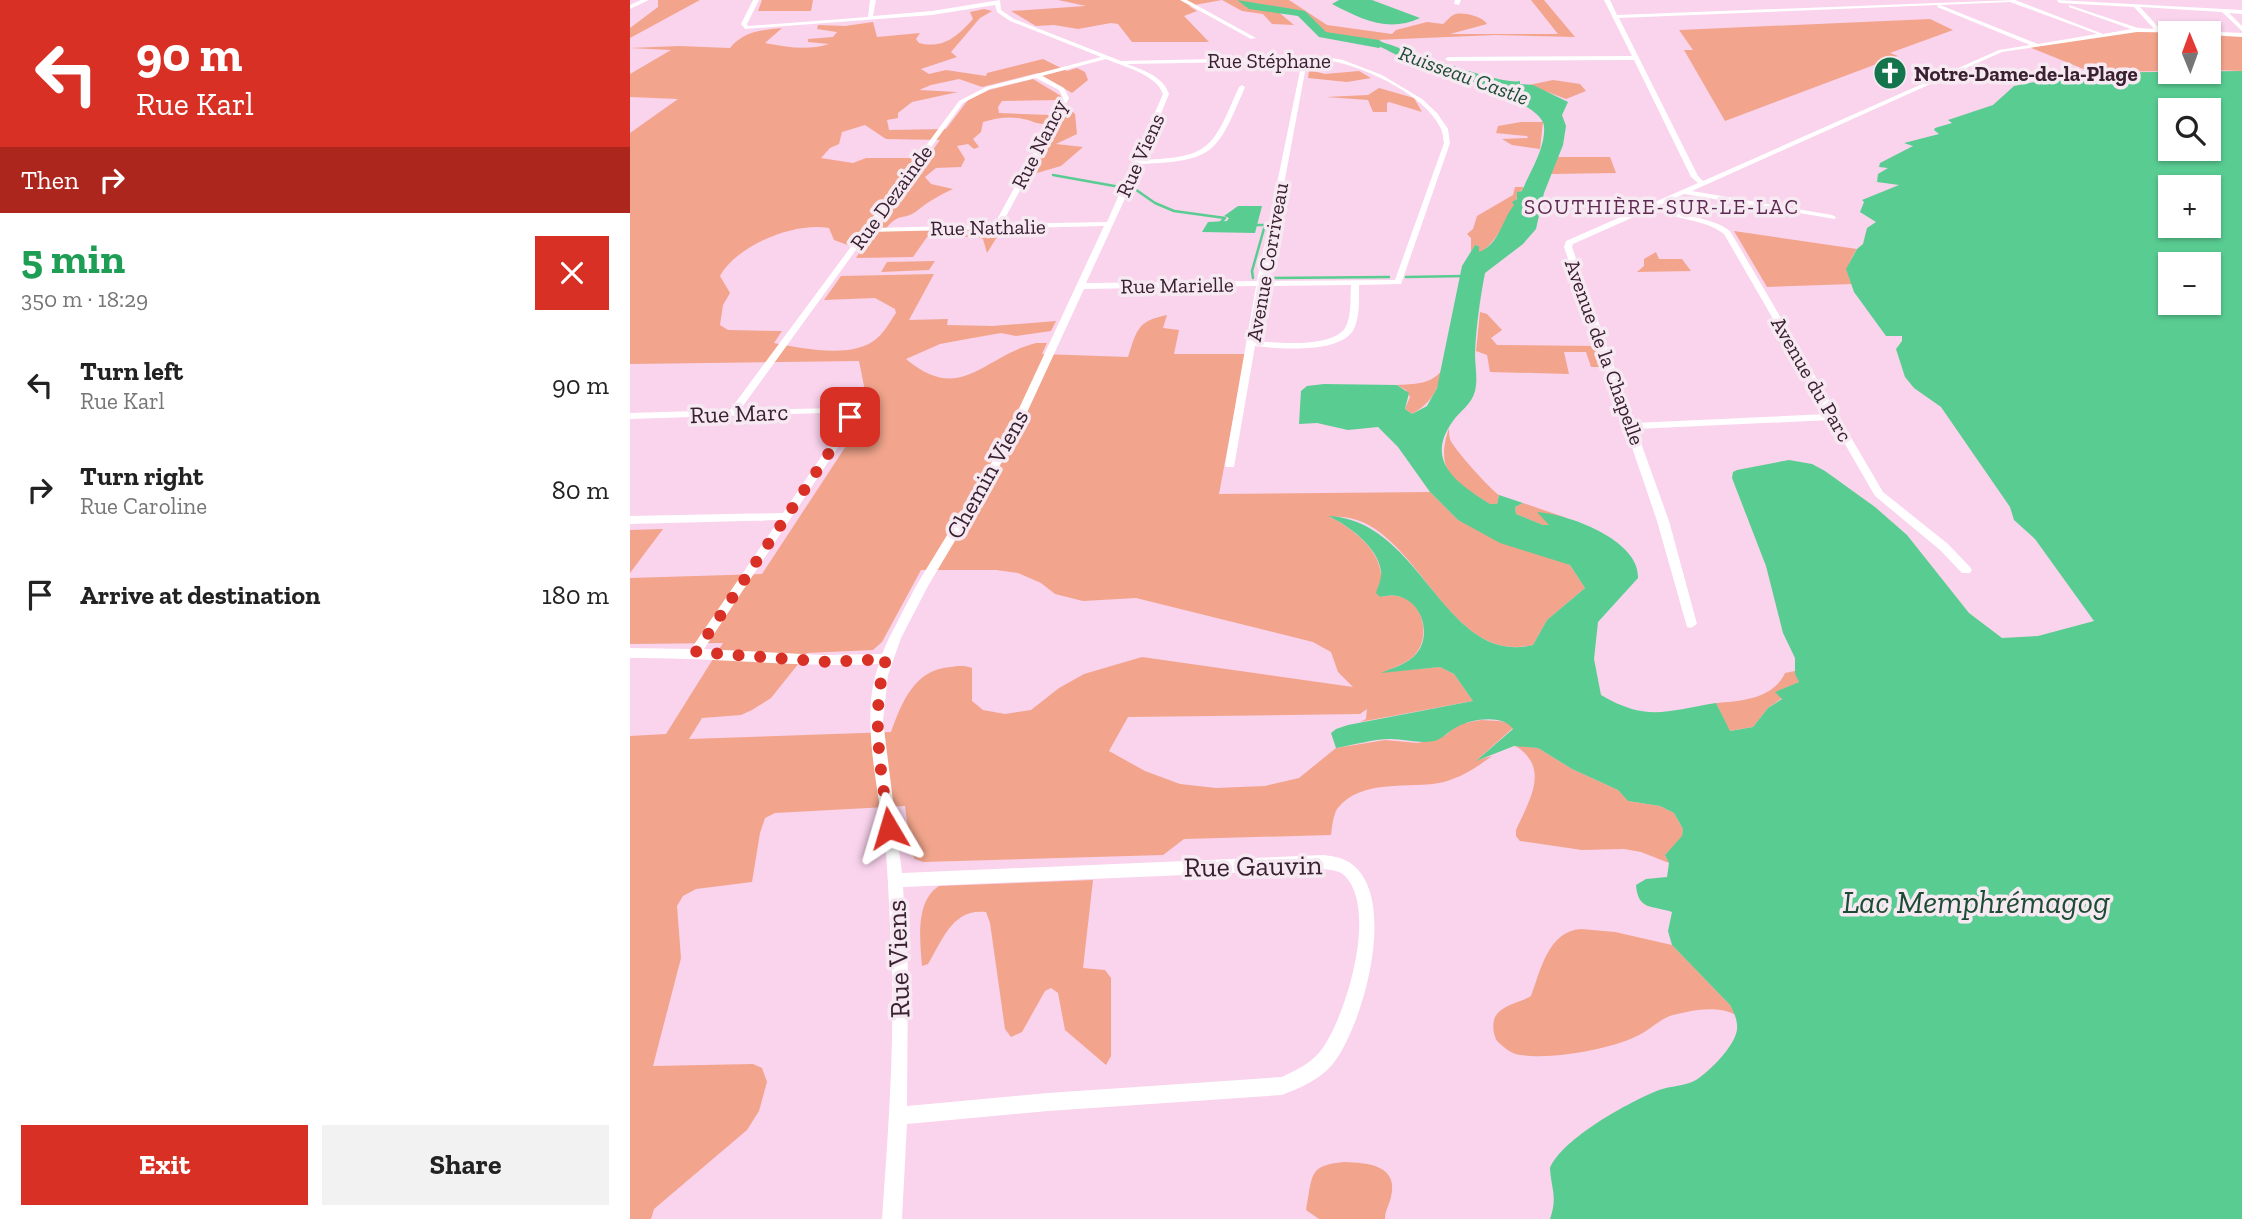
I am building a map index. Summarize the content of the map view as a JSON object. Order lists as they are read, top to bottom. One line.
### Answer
{"streets":{"street":["Rue Stéphane","Rue Nancy","Rue Viens","Rue Dezainde","Rue Nathalie","Avenue Corriveau","Rue Marielle","Avenue de la Chapelle","Avenue du Parc","Rue Marc","Chemin Viens","Rue Gauvin"]},"crossings":[["Rue Stéphane","Rue Viens"],["Rue Stéphane","Avenue Corriveau"],["Rue Stéphane","Rue Marielle"],["Rue Nancy","Rue Dezainde"],["Rue Nancy","Rue Nathalie"],["Rue Viens","Rue Dezainde"],["Rue Viens","Rue Nathalie"],["Rue Viens","Rue Marielle"],["Rue Viens","Chemin Viens"],["Rue Viens","Rue Gauvin"],["Rue Dezainde","Rue Nathalie"],["Rue Dezainde","Rue Marc"],["Avenue Corriveau","Rue Marielle"],["Rue Marielle","Chemin Viens"],["Avenue de la Chapelle","Avenue du Parc"]],"districts":["SOUTHIÈRE-SUR-LE-LAC"],"water":["Ruisseau Castle","Lac Memphrémagog"],"places":{"church":["Notre-Dame-de-la-Plage"]},"north":"top","page":{"turn":["90 m","Rue Karl"],"map_buttons":["+","−"],"then":"Then","heading":["5 min","350 m · 18:29"],"list":[{"name":"Turn left","note":"Rue Karl","value":"90 m"},{"name":"Turn right","note":"Rue Caroline","value":"80 m"},{"name":"Arrive at destination","value":"180 m"}],"buttons":["Exit","Share"]}}
